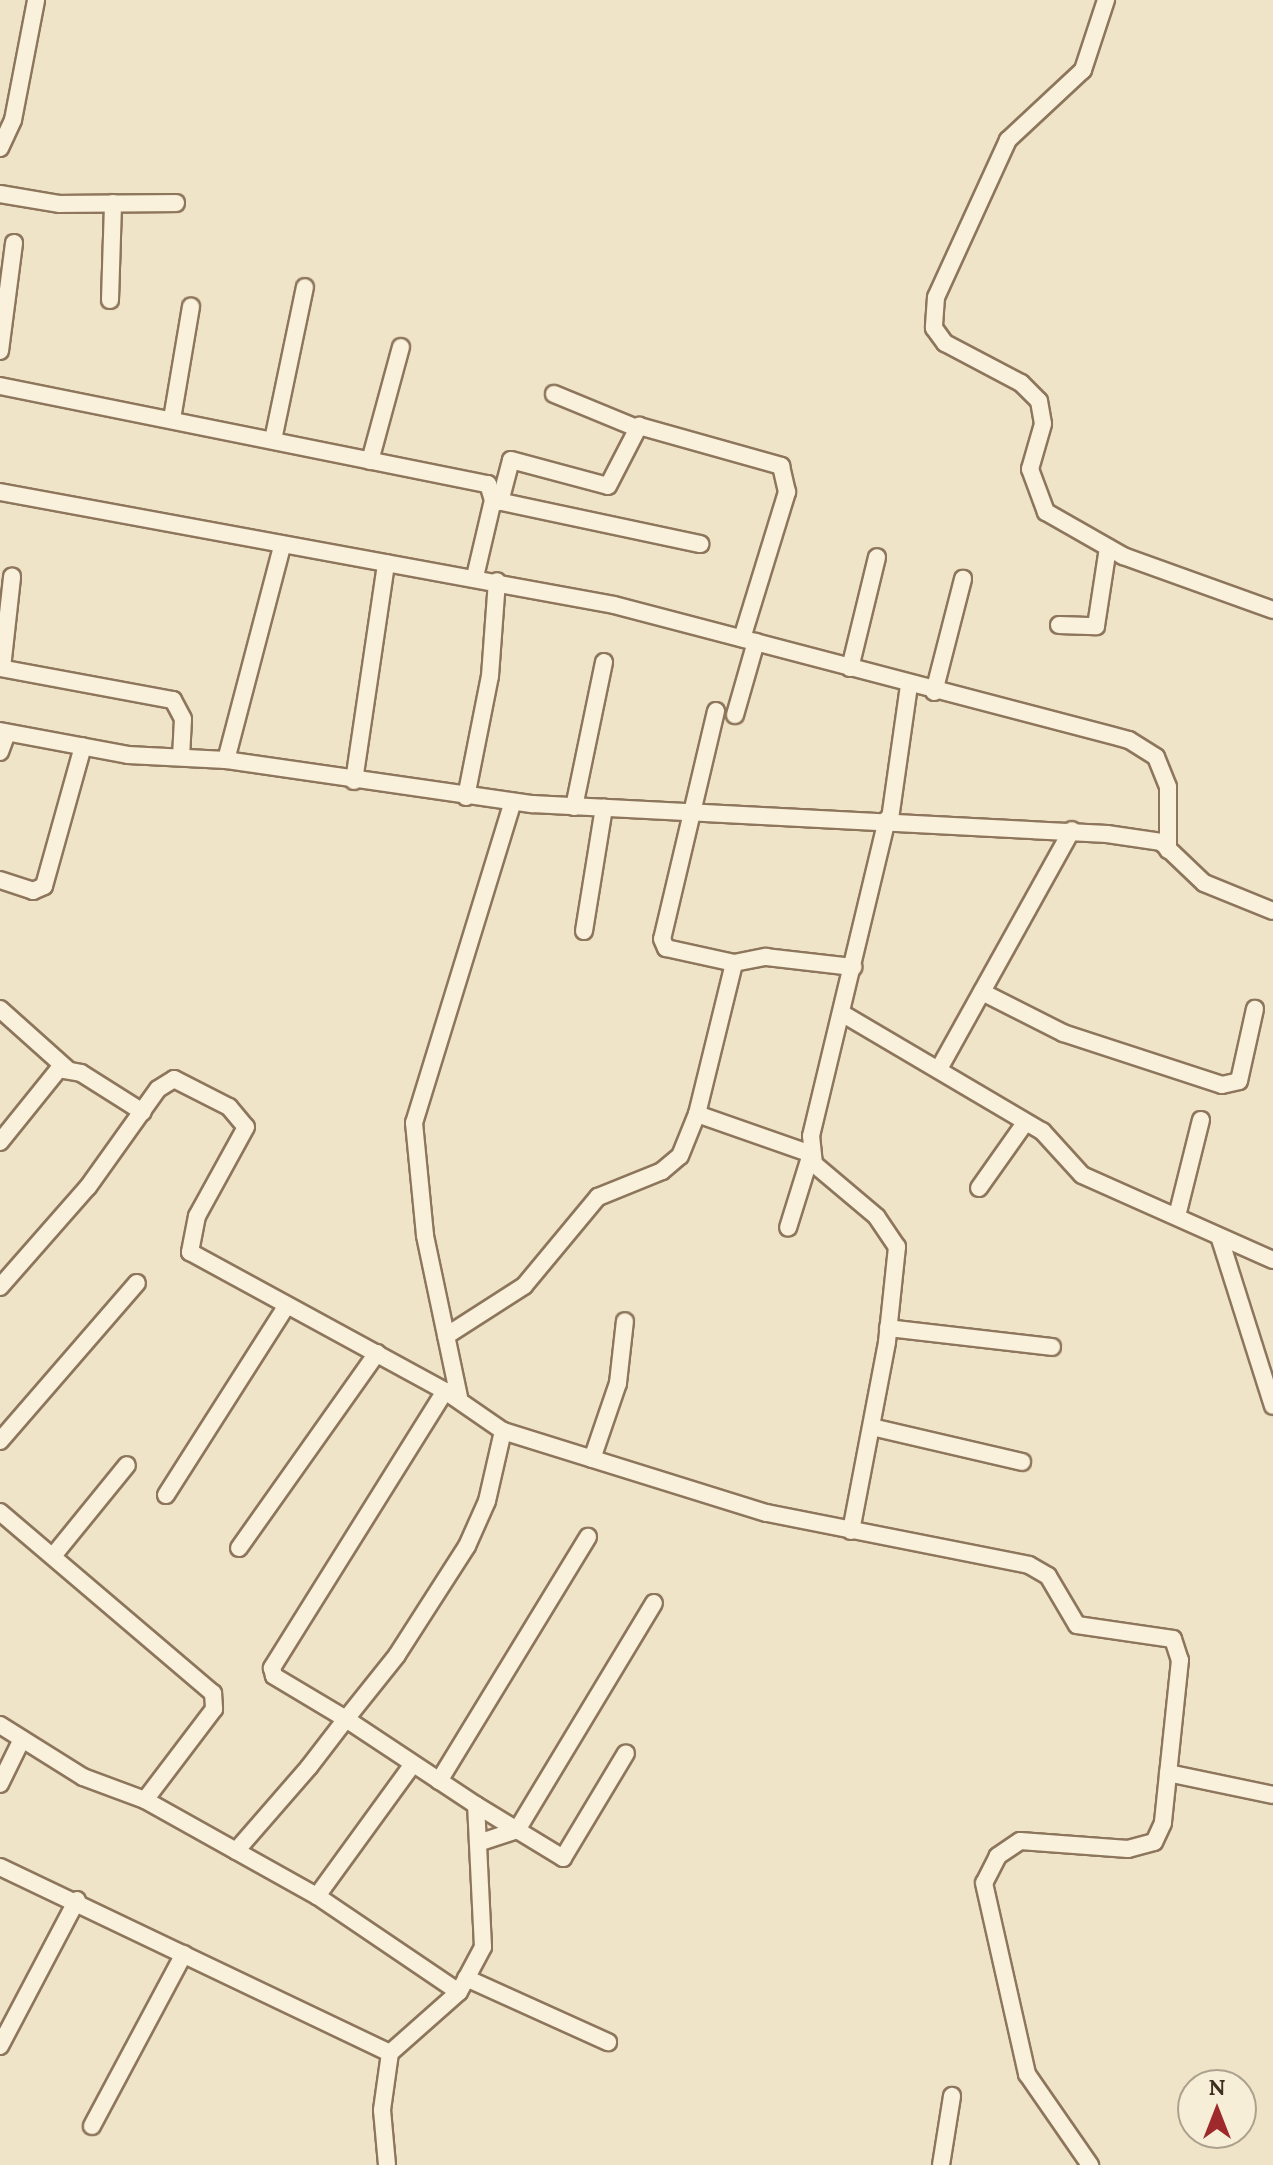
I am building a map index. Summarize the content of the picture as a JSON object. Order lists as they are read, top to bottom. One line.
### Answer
{"north":"top"}
